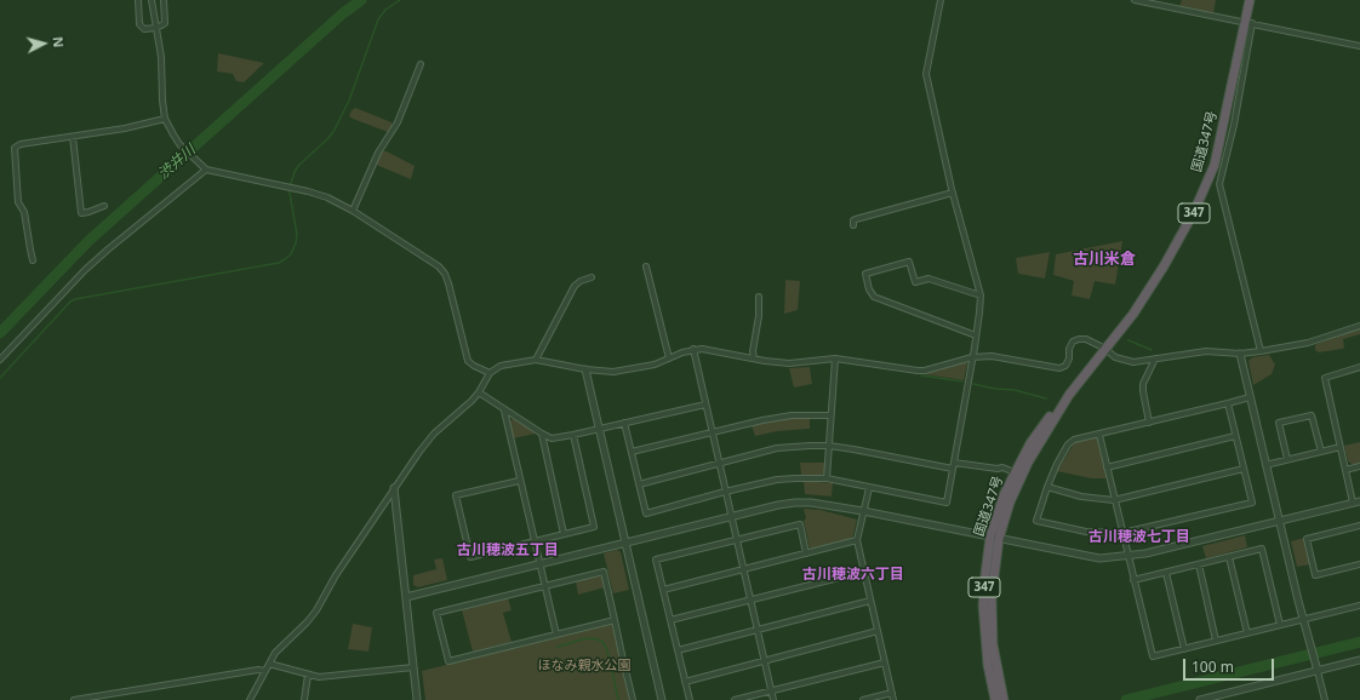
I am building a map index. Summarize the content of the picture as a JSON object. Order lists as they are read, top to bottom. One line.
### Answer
{"streets":{"highway":["国道347号","347"]},"districts":["古川米倉","古川穂波七丁目","古川穂波五丁目","古川穂波六丁目"],"water":["渋井川"],"parks":["ほなみ親水公園"],"scale_bar":"100 m","north":"right"}
